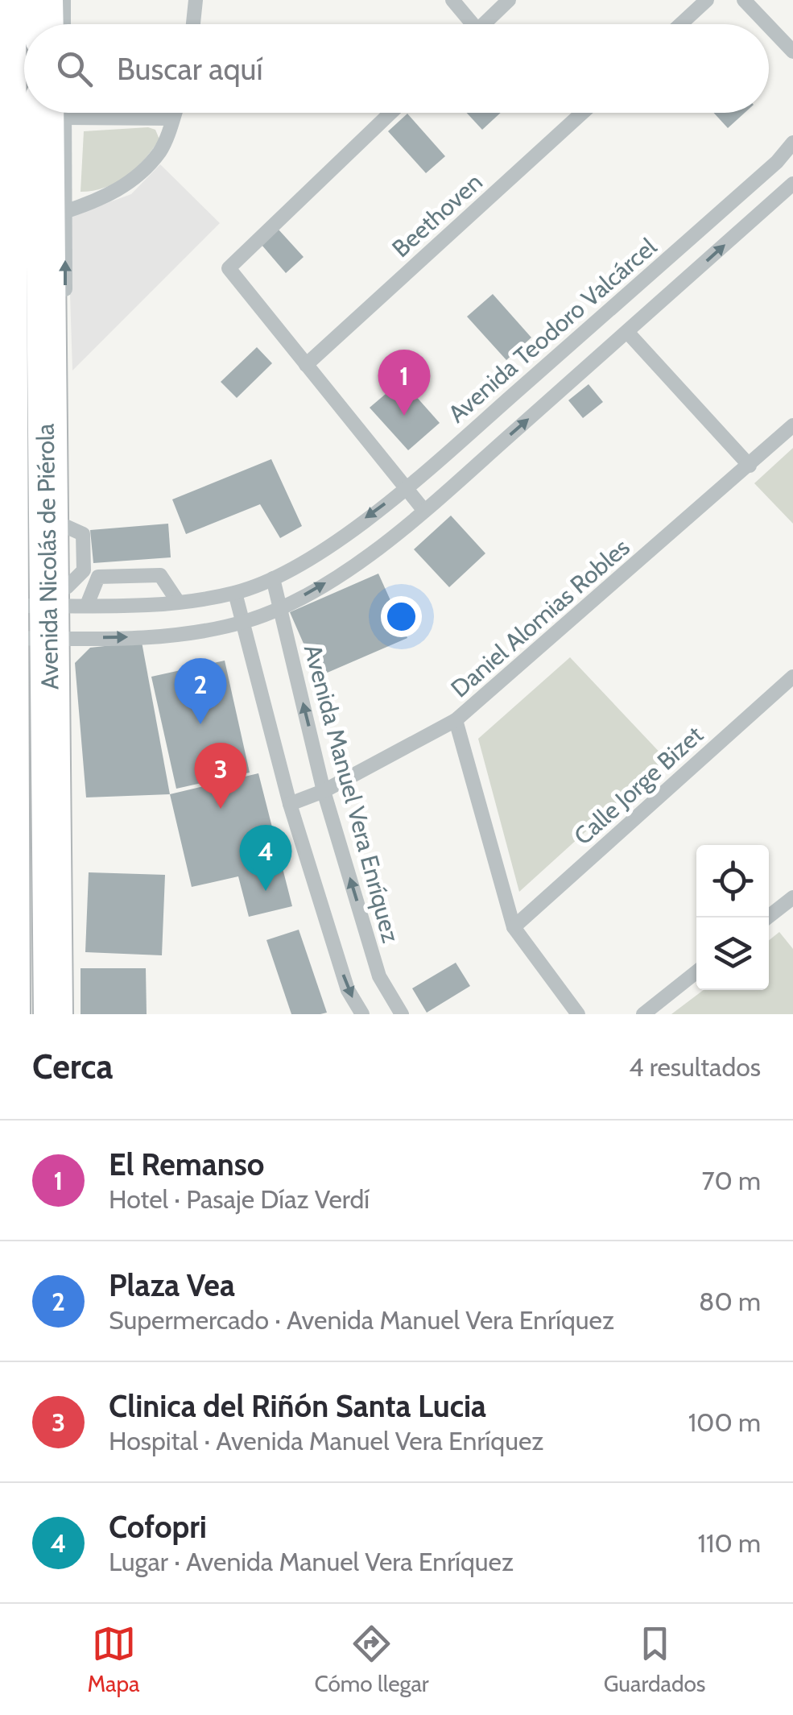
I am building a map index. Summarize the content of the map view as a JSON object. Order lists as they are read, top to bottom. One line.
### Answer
{"streets":{"highway":["Avenida Nicolás de Piérola"],"street":["Beethoven","Avenida Teodoro Valcárcel","Daniel Alomias Robles","Calle Jorge Bizet","Avenida Manuel Vera Enríquez"]},"crossings":[["Avenida Teodoro Valcárcel","Avenida Nicolás de Piérola"],["Avenida Teodoro Valcárcel","Avenida Manuel Vera Enríquez"],["Daniel Alomias Robles","Avenida Manuel Vera Enríquez"]],"page":{"search":"Buscar aquí","pins":["1","2","3","4"],"heading":["Cerca","4 resultados"],"list":[{"mark":"1","name":"El Remanso","note":"Hotel · Pasaje Díaz Verdí","value":"70 m"},{"mark":"2","name":"Plaza Vea","note":"Supermercado · Avenida Manuel Vera Enríquez","value":"80 m"},{"mark":"3","name":"Clinica del Riñón Santa Lucia","note":"Hospital · Avenida Manuel Vera Enríquez","value":"100 m"},{"mark":"4","name":"Cofopri","note":"Lugar · Avenida Manuel Vera Enríquez","value":"110 m"}],"nav":["Mapa","Cómo llegar","Guardados"]}}
